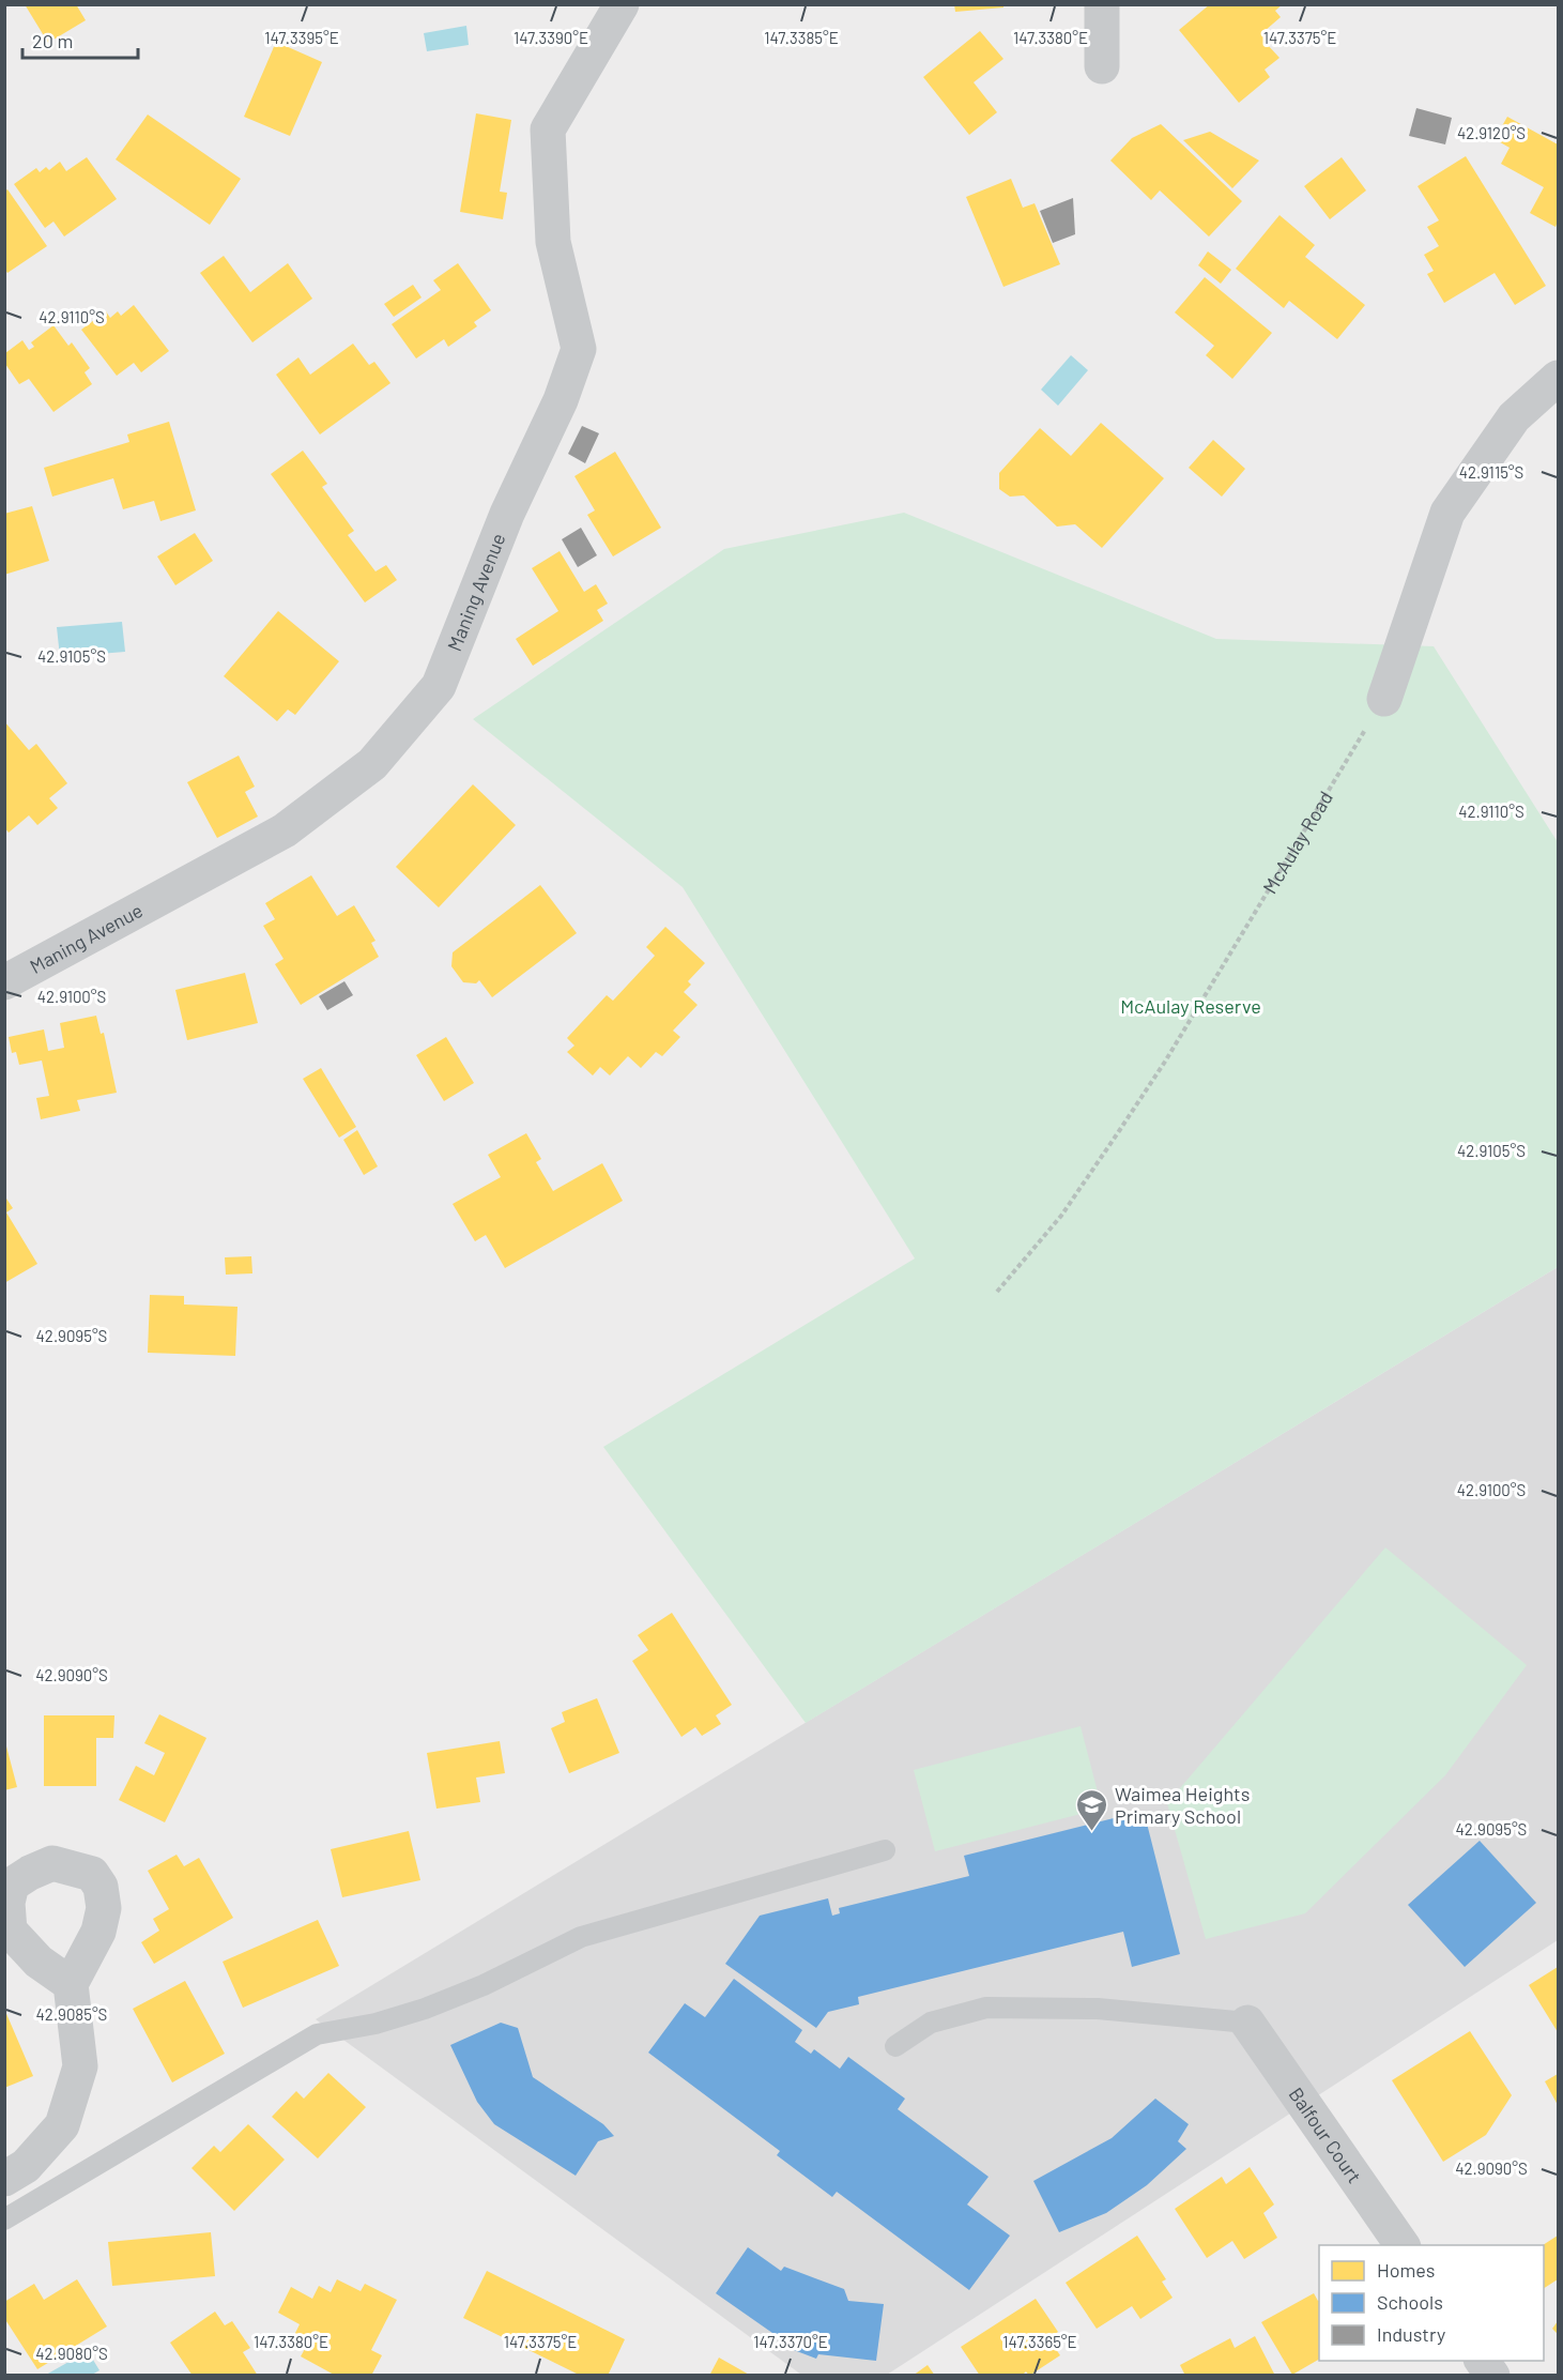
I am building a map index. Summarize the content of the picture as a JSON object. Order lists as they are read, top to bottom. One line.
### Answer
{"streets":{"street":["Maning Avenue","Balfour Court"],"path":["McAulay Road"]},"parks":["McAulay Reserve"],"places":{"school or university":["Waimea Heights Primary School"]},"legend":["Homes","Schools","Industry"],"scale_bar":"20 m","coordinates":["147.3395°E","147.3390°E","147.3385°E","147.3380°E","147.3375°E","42.9120°S","42.9110°S","42.9115°S","42.9105°S","42.9100°S","42.9095°S","42.9090°S","42.9085°S","147.3370°E","147.3365°E","42.9080°S"]}
